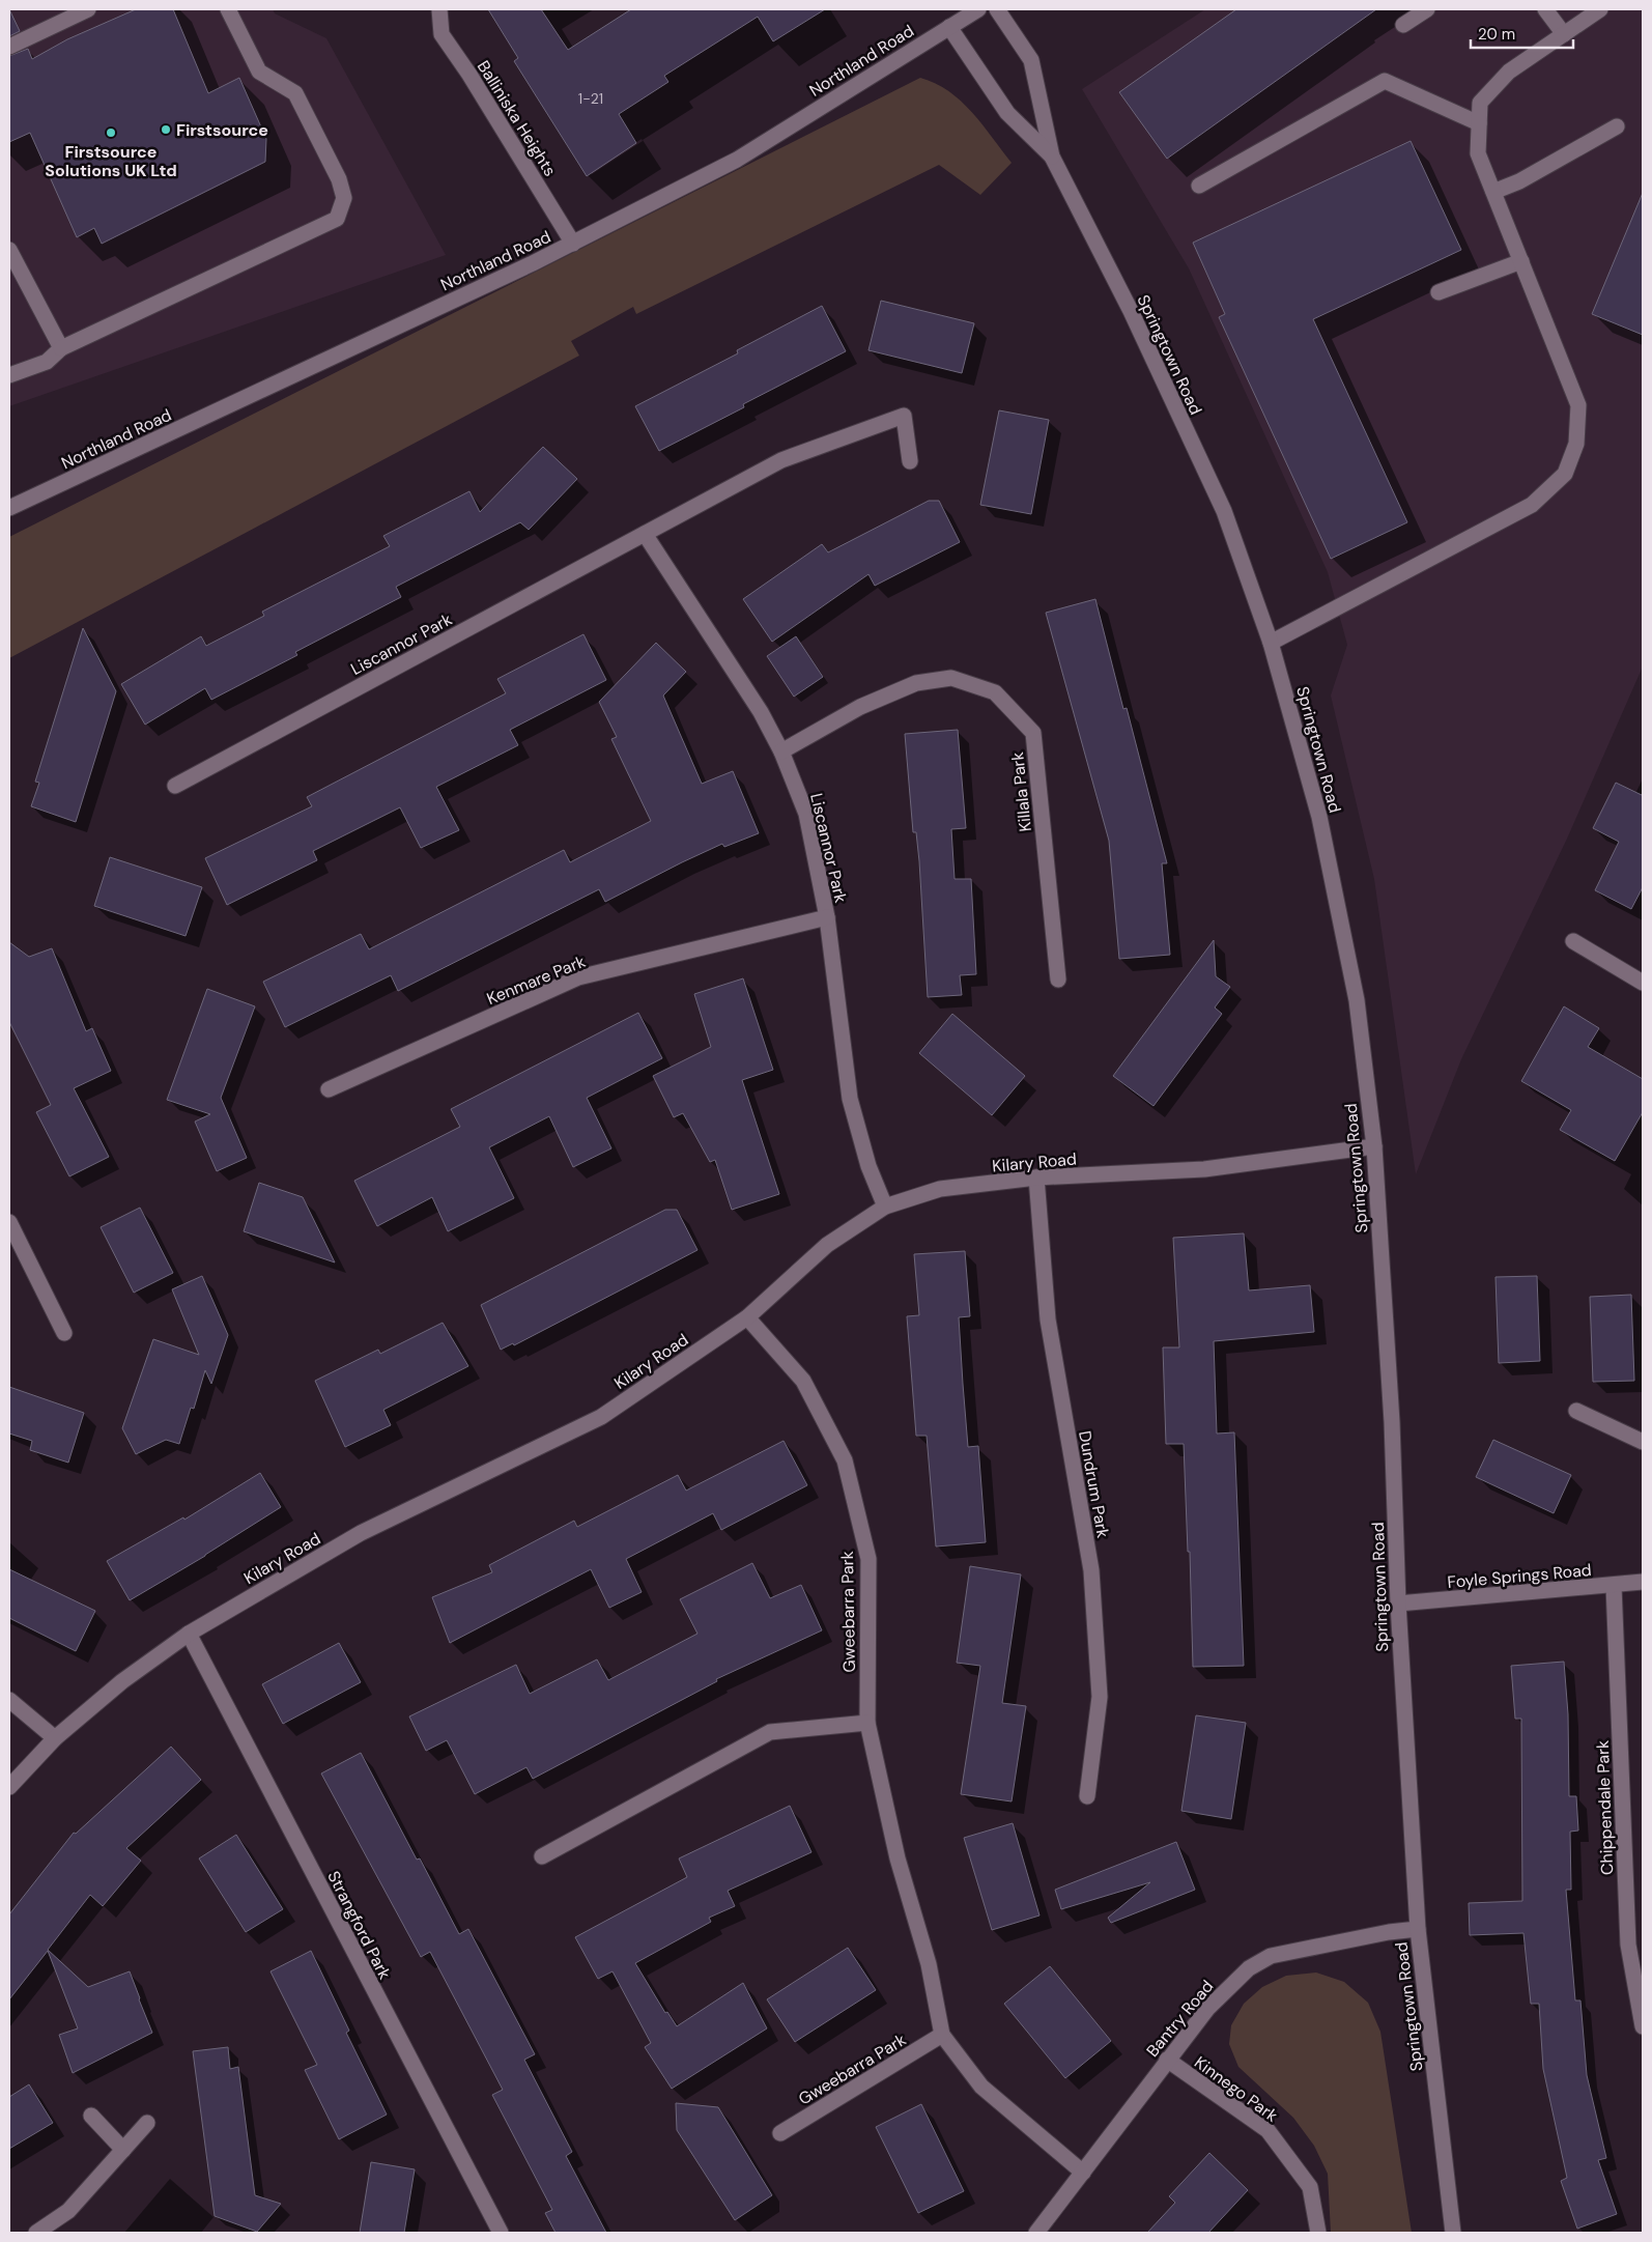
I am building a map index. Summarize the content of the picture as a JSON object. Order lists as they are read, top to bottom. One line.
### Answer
{"streets":{"street":["Northland Road","Balliniska Heights","Springtown Road","Liscannor Park","Killala Park","Kenmare Park","Kilary Road","Dundrum Park","Foyle Springs Road","Gweebarra Park","Chippendale Park","Strangford Park","Bantry Road","Kinnego Park"]},"crossings":[["Northland Road","Balliniska Heights"],["Northland Road","Springtown Road"],["Springtown Road","Kilary Road"],["Springtown Road","Foyle Springs Road"],["Springtown Road","Bantry Road"],["Liscannor Park","Killala Park"],["Liscannor Park","Kenmare Park"],["Liscannor Park","Kilary Road"],["Kilary Road","Dundrum Park"],["Kilary Road","Gweebarra Park"],["Kilary Road","Strangford Park"],["Foyle Springs Road","Chippendale Park"],["Gweebarra Park","Bantry Road"],["Bantry Road","Kinnego Park"]],"places":["Firstsource","Firstsource Solutions UK Ltd"],"house_numbers":["1-21"],"scale_bar":"20 m"}
